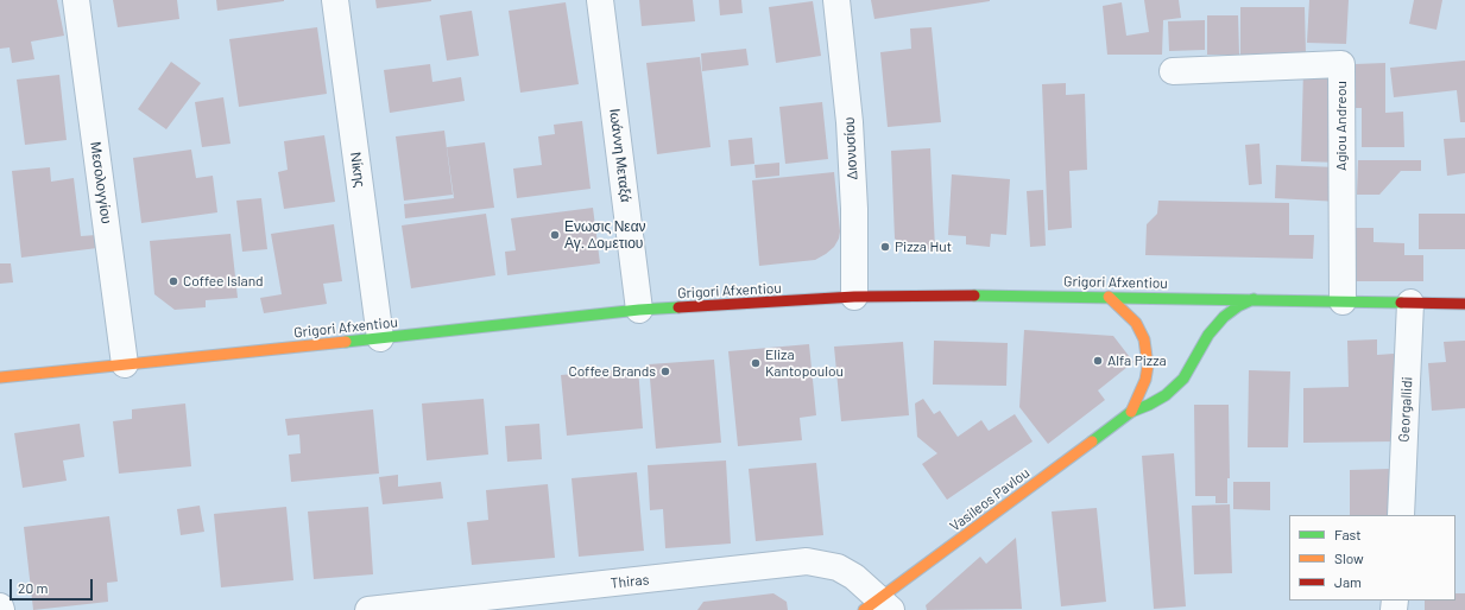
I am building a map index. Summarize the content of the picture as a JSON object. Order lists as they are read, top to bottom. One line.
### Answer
{"streets":{"main road":["Grigori Afxentiou","Vasileos Pavlou"],"street":["Agiou Andreou","Διονυσίου","Ιωάννη Μεταξά","Νίκης","Μεσολογγίου","Georgallidi","Thiras"]},"crossings":[["Agiou Andreou","Grigori Afxentiou"],["Διονυσίου","Grigori Afxentiou"],["Ιωάννη Μεταξά","Grigori Afxentiou"],["Νίκης","Grigori Afxentiou"],["Μεσολογγίου","Grigori Afxentiou"],["Grigori Afxentiou","Georgallidi"],["Grigori Afxentiou","Vasileos Pavlou"],["Vasileos Pavlou","Thiras"]],"places":["Ενωσις Νεαν Αγ. Δομετιου","Pizza Hut","Coffee Island","Alfa Pizza","Eliza Kantopoulou","Coffee Brands"],"legend":["Fast","Slow","Jam"],"scale_bar":"20 m"}
